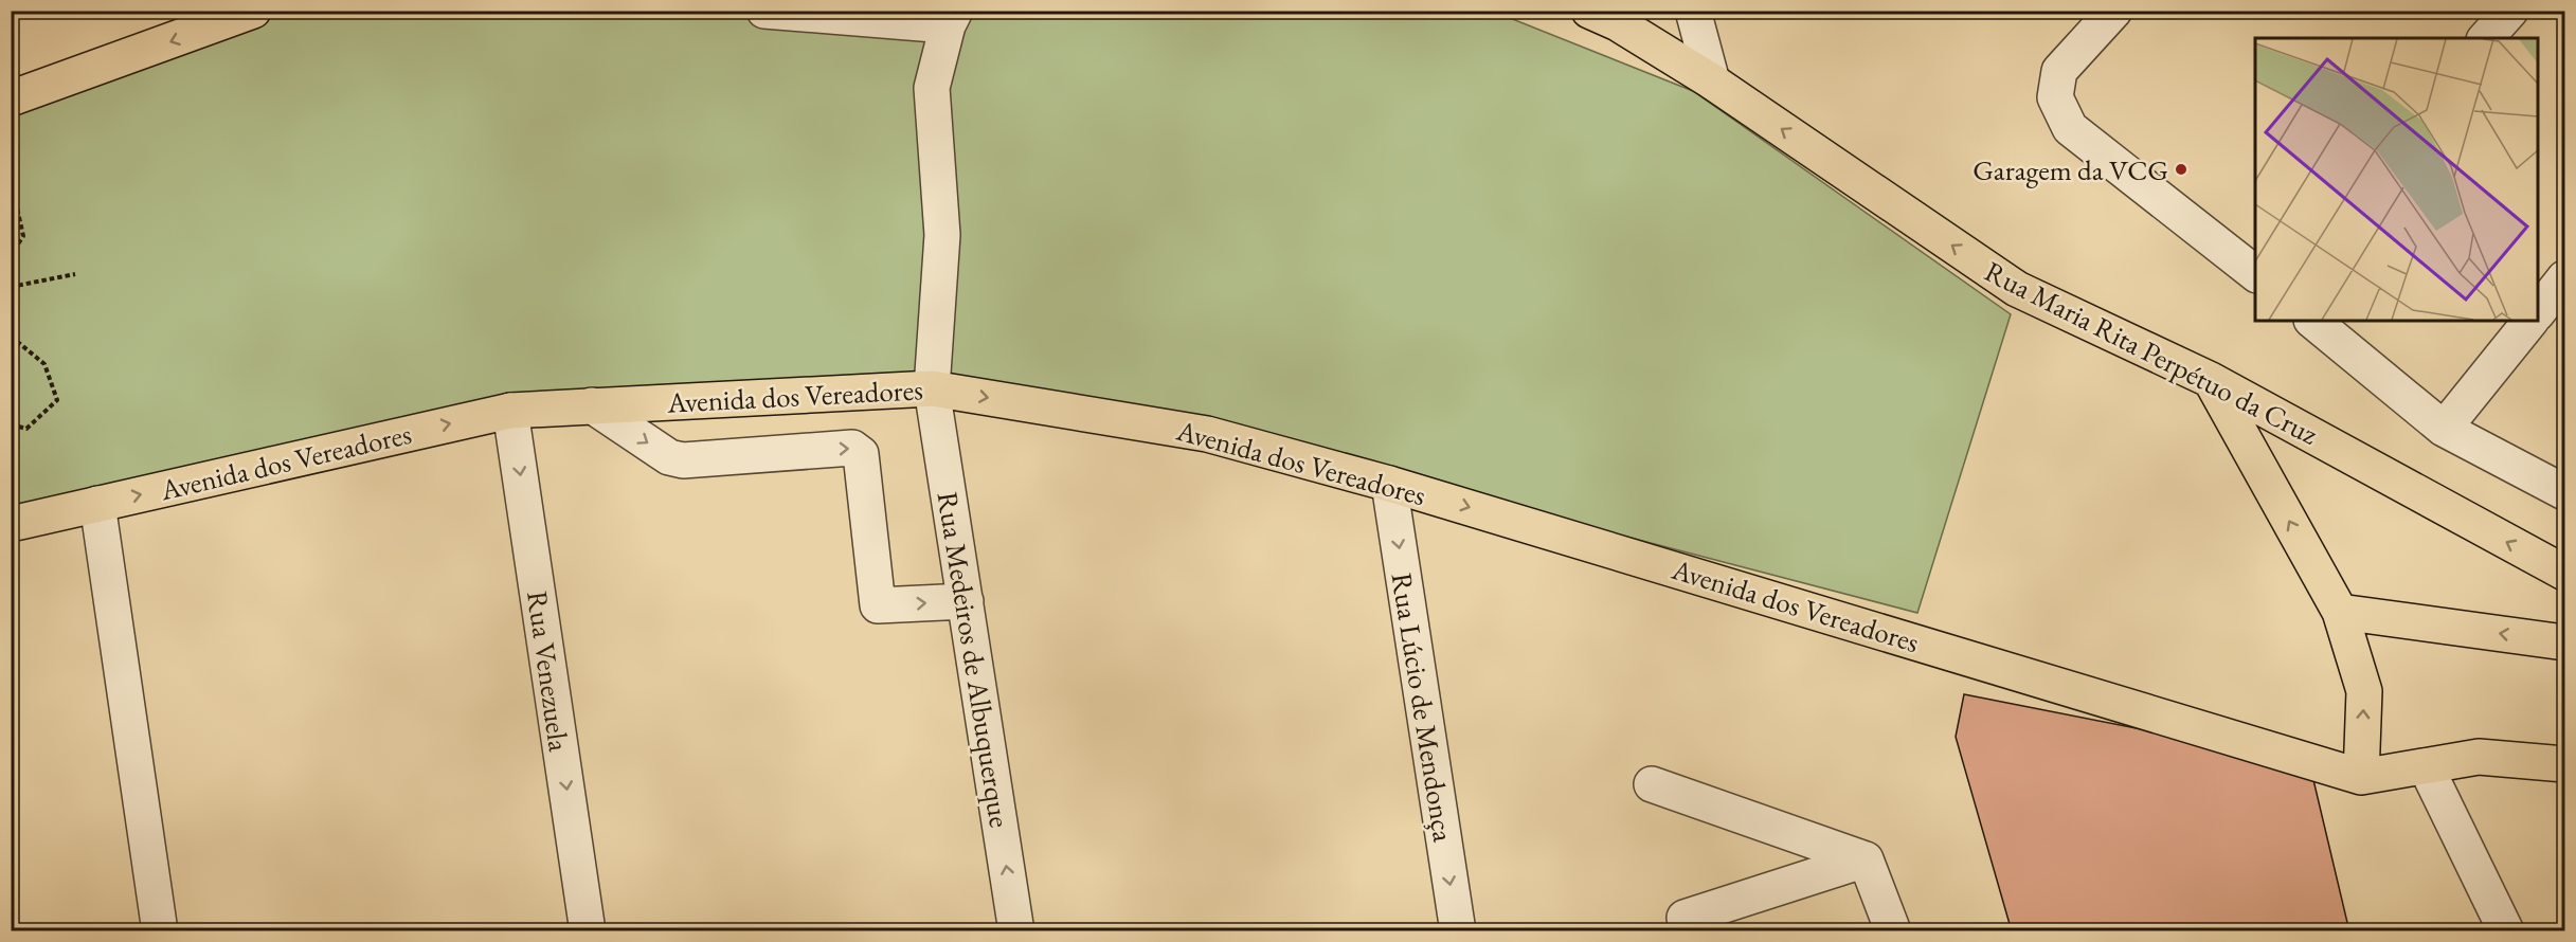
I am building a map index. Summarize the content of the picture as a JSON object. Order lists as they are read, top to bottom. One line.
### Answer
{"streets":{"main road":["Rua Maria Rita Perpétuo da Cruz","Avenida dos Vereadores"],"street":["Rua Medeiros de Albuquerque","Rua Venezuela","Rua Lúcio de Mendonça"]},"crossings":[["Avenida dos Vereadores","Rua Medeiros de Albuquerque"],["Avenida dos Vereadores","Rua Venezuela"],["Avenida dos Vereadores","Rua Lúcio de Mendonça"]],"one_way":["Rua Maria Rita Perpétuo da Cruz","Avenida dos Vereadores","Rua Medeiros de Albuquerque","Rua Venezuela","Rua Lúcio de Mendonça"],"places":["Garagem da VCG"]}
